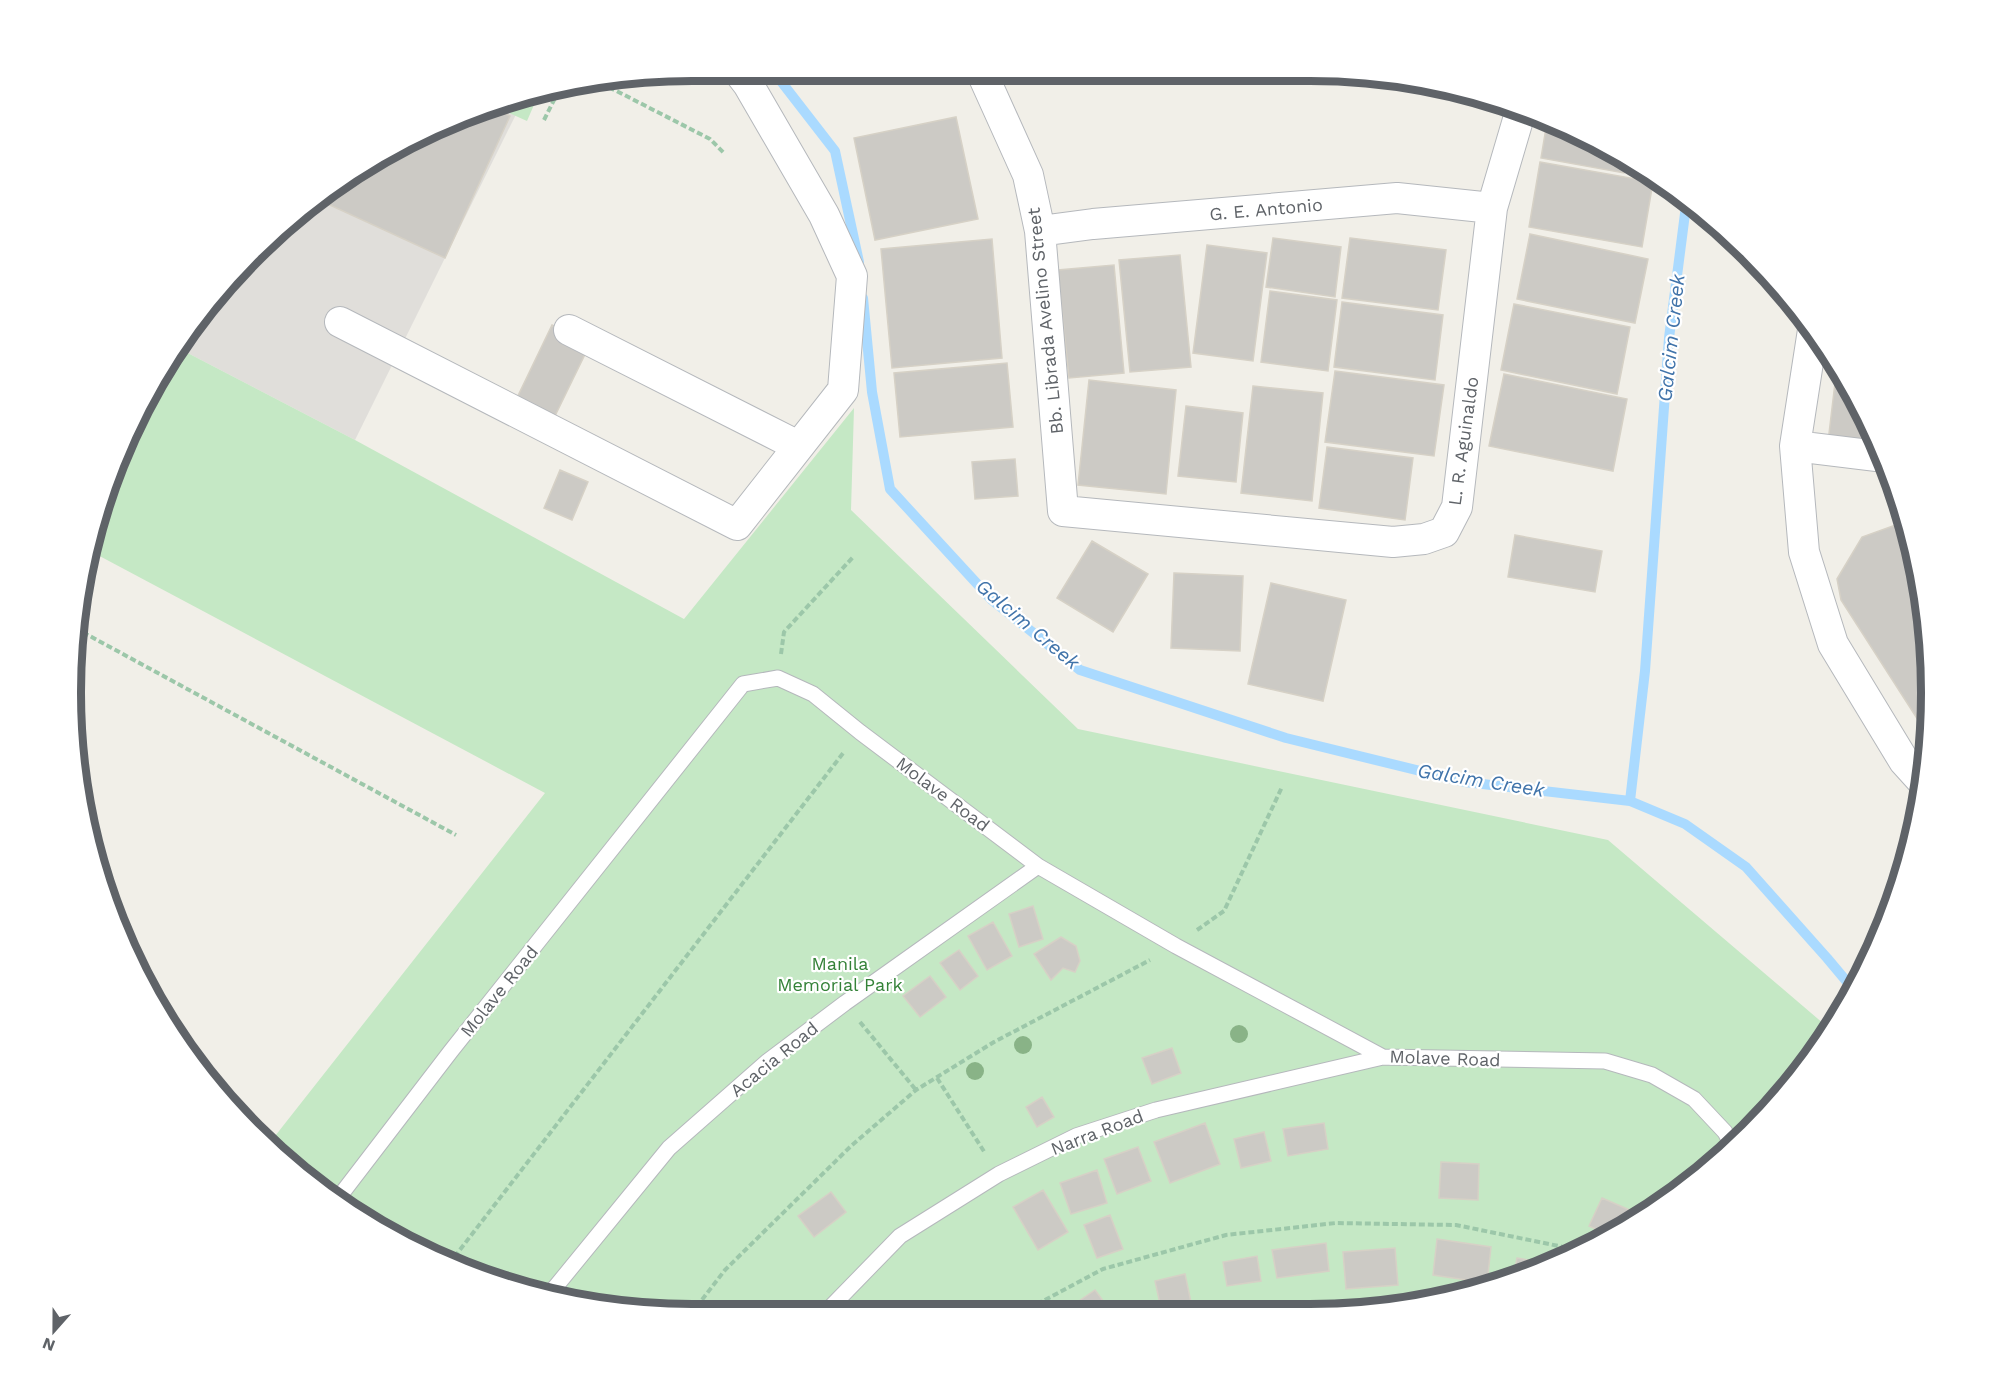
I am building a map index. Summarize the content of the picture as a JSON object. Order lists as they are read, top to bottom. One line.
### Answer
{"streets":{"street":["G. E. Antonio","Bb. Librada Avelino Street","L. R. Aguinaldo"],"lane":["Molave Road","Acacia Road","Narra Road"]},"crossings":[["G. E. Antonio","Bb. Librada Avelino Street"],["G. E. Antonio","L. R. Aguinaldo"],["Bb. Librada Avelino Street","L. R. Aguinaldo"],["Molave Road","Acacia Road"],["Molave Road","Narra Road"]],"water":["Galcim Creek"],"parks":["Manila Memorial Park"],"north":"bottom"}
